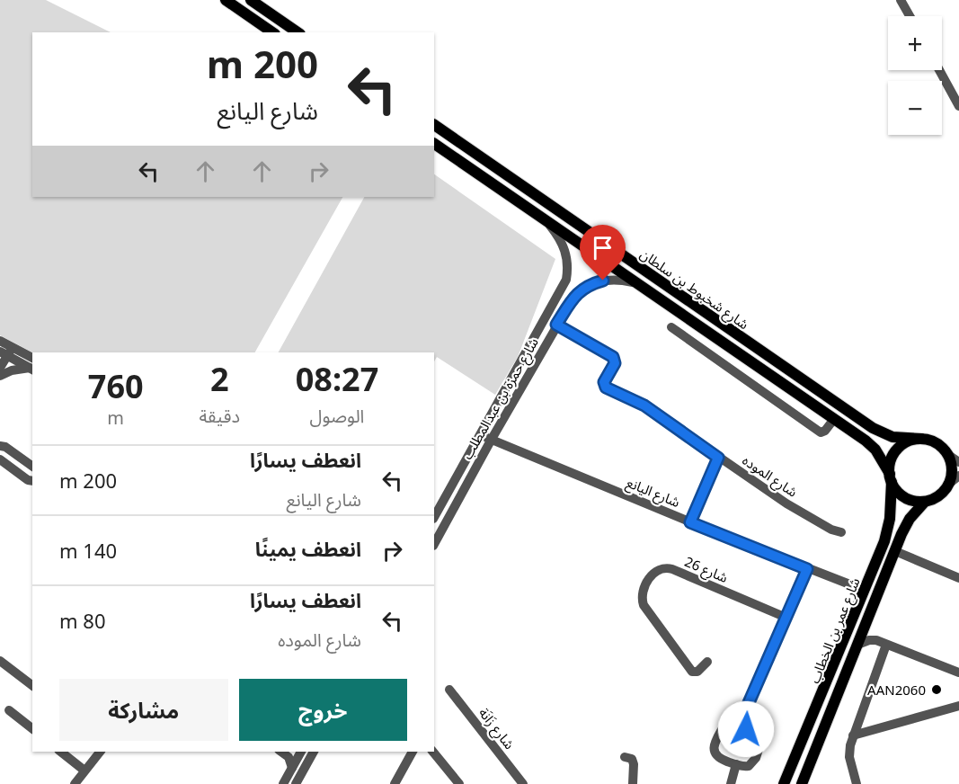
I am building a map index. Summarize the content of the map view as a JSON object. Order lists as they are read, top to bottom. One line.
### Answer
{"streets":{"main road":["شارع شخبوط بن سلطان","شارع عمر بن الخطاب"],"street":["شارع حمزة بن عبدالمطلب","شارع الموده","شارع اليانع","شارع 26","شارع زَانَة"]},"crossings":[["شارع شخبوط بن سلطان","شارع حمزة بن عبدالمطلب"],["شارع شخبوط بن سلطان","شارع عمر بن الخطاب"],["شارع حمزة بن عبدالمطلب","شارع الموده"],["شارع حمزة بن عبدالمطلب","شارع اليانع"]],"places":["AAN2060"],"page":{"map_buttons":["+","−"],"turn":["200 m","شارع اليانع"],"eta":["08:27","الوصول","2","دقيقة","760","m"],"list":[{"name":"انعطف يسارًا","note":"شارع اليانع","value":"200 m"},{"name":"انعطف يمينًا","value":"140 m"},{"name":"انعطف يسارًا","note":"شارع الموده","value":"80 m"}],"buttons":["خروج","مشاركة"]}}
